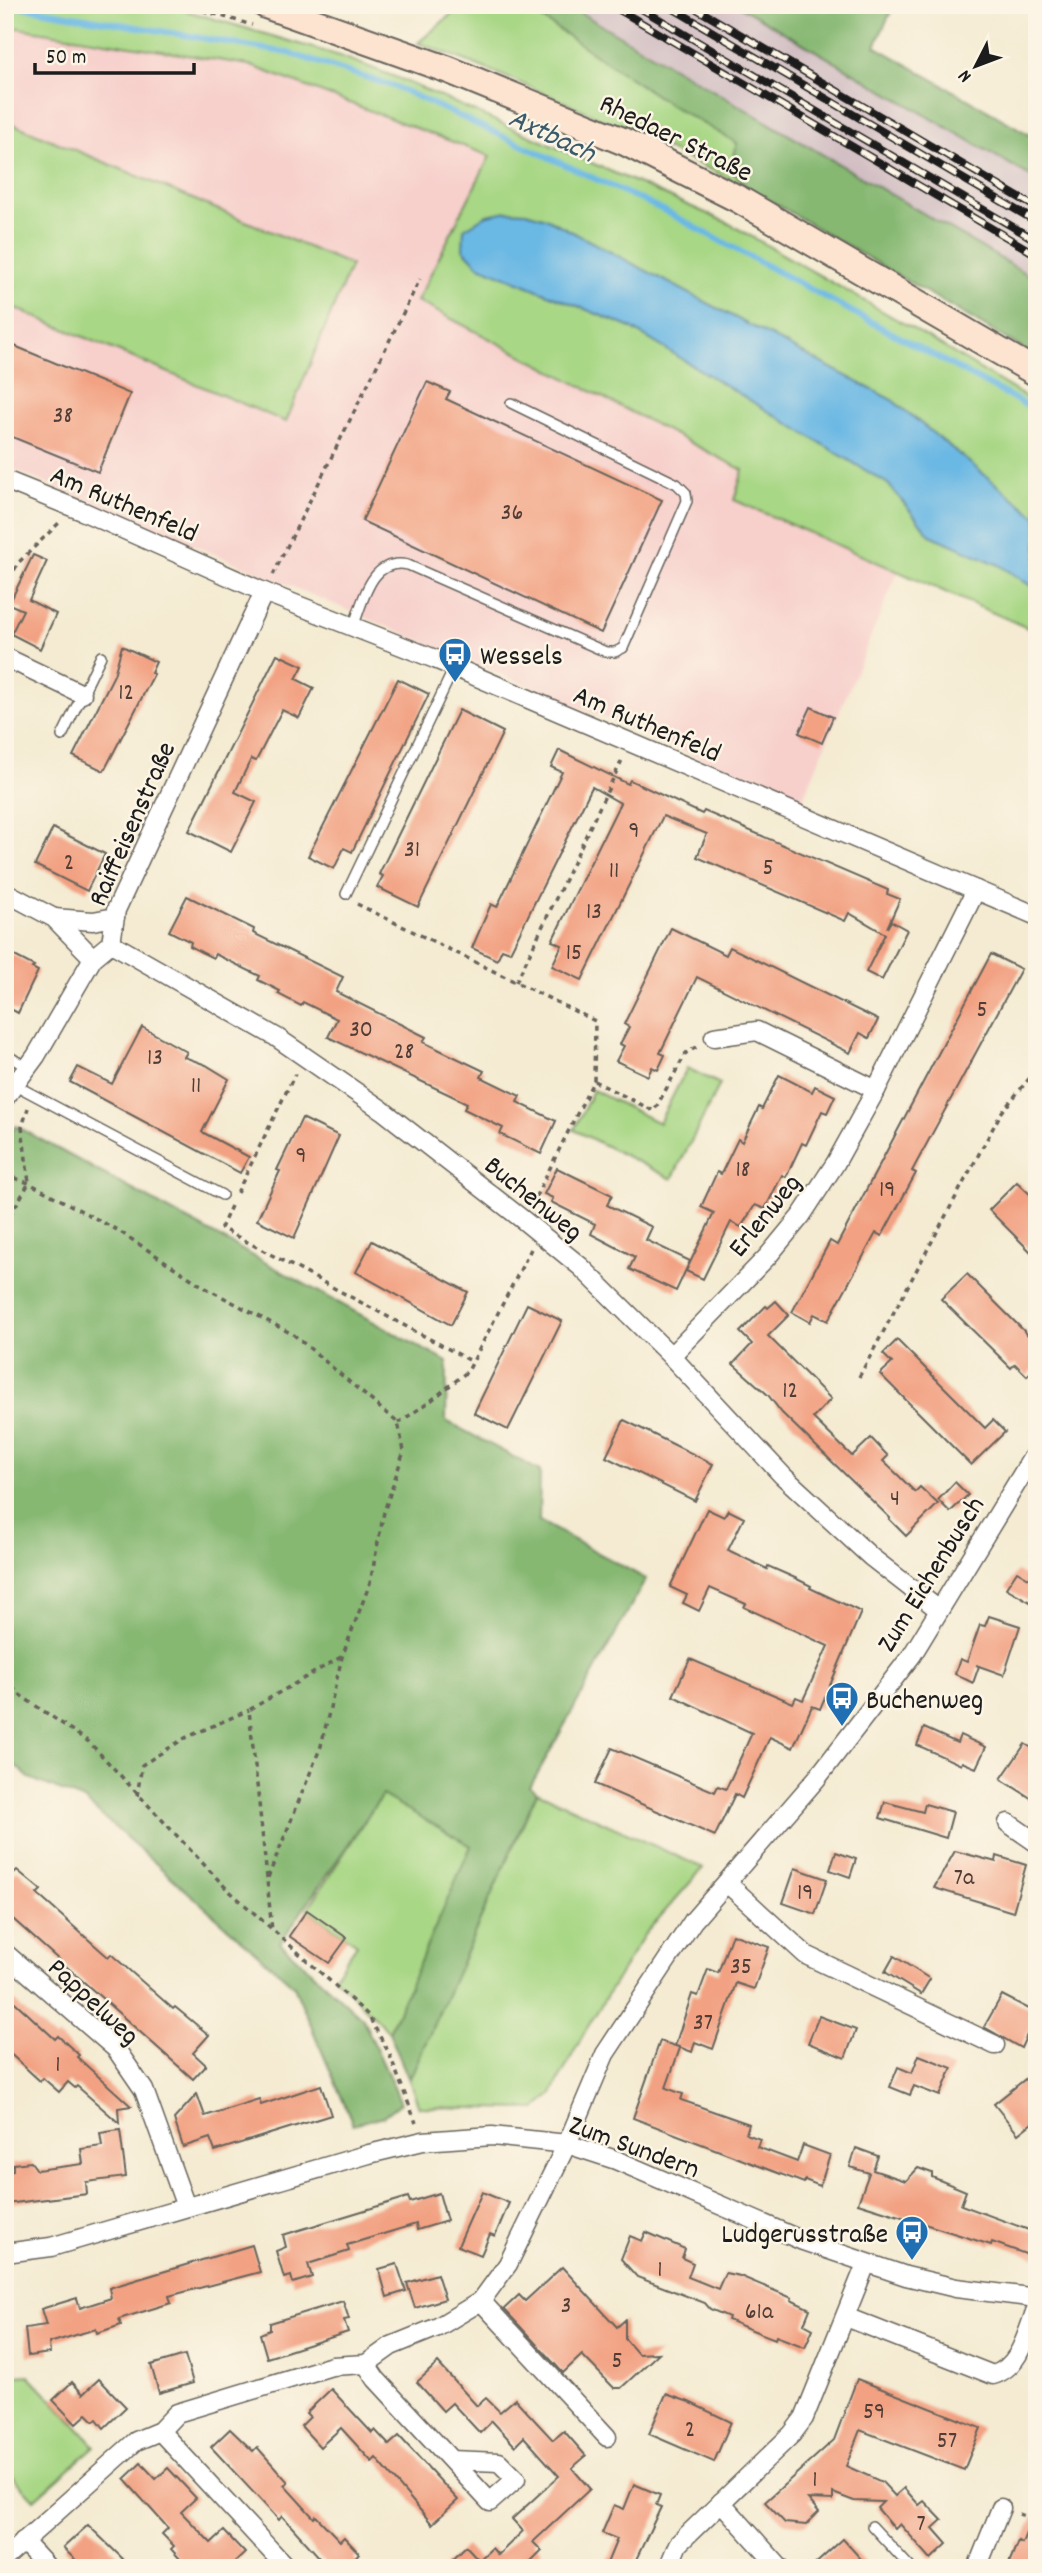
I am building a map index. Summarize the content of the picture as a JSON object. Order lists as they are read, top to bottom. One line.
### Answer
{"streets":{"street":["Rhedaer Straße","Am Ruthenfeld","Raiffeisenstraße","Buchenweg","Erlenweg","Zum Eichenbusch","Pappelweg","Zum Sundern"]},"crossings":[["Am Ruthenfeld","Raiffeisenstraße"],["Am Ruthenfeld","Erlenweg"],["Raiffeisenstraße","Buchenweg"],["Buchenweg","Erlenweg"],["Buchenweg","Zum Eichenbusch"],["Zum Eichenbusch","Zum Sundern"],["Pappelweg","Zum Sundern"]],"water":["Axtbach"],"places":{"bus stop":["Wessels","Buchenweg","Ludgerusstraße"]},"house_numbers":["38","36","12","9","31","2","5","11","13","15","5","30","28","13","11","9","18","19","12","4","7a","19","35","37","1","1","3","61a","5","59","2","57","1","7"],"scale_bar":"50 m","north":"bottom left"}
